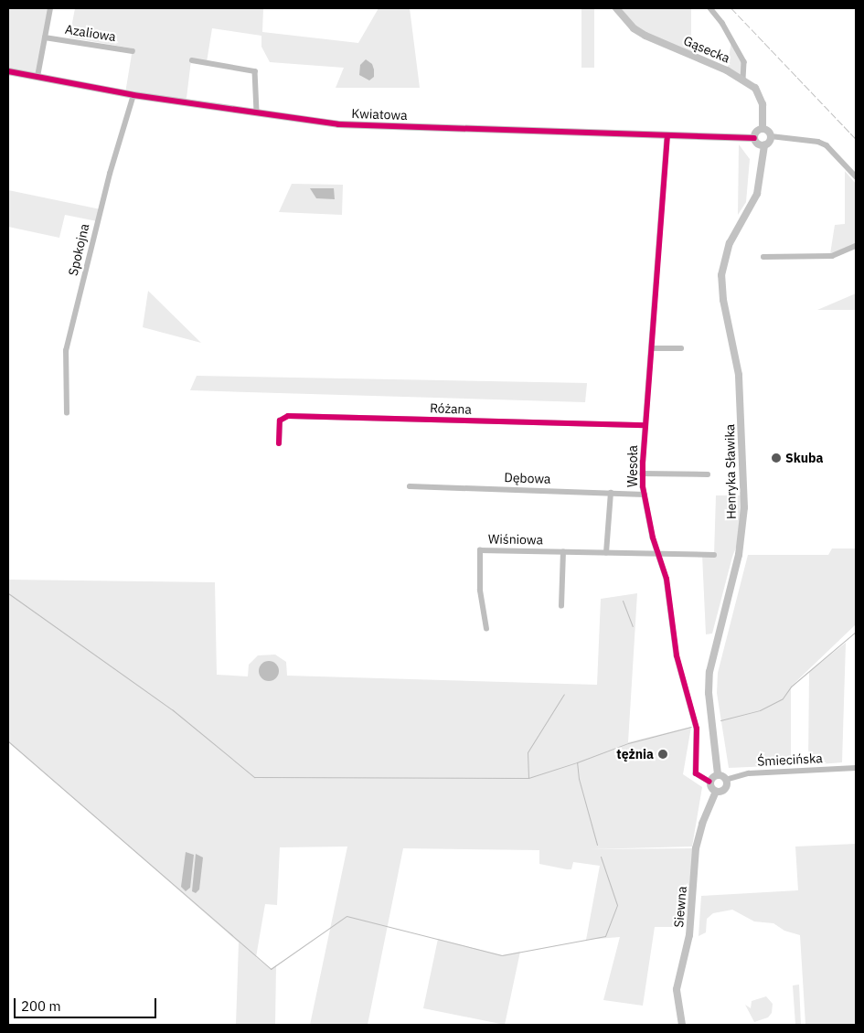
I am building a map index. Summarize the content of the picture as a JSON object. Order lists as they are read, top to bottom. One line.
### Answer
{"streets":{"main road":["Gąsecka","Kwiatowa","Henryka Sławika","Siewna"],"street":["Azaliowa","Spokojna","Różana","Wesoła","Dębowa","Wiśniowa","Śmiecińska"]},"crossings":[["Azaliowa","Kwiatowa"],["Kwiatowa","Spokojna"],["Kwiatowa","Wesoła"],["Różana","Wesoła"],["Wesoła","Henryka Sławika"],["Wesoła","Dębowa"],["Wesoła","Wiśniowa"],["Wesoła","Śmiecińska"],["Wesoła","Siewna"],["Henryka Sławika","Śmiecińska"],["Henryka Sławika","Siewna"],["Śmiecińska","Siewna"]],"places":["Skuba","tężnia"],"scale_bar":"200 m"}
